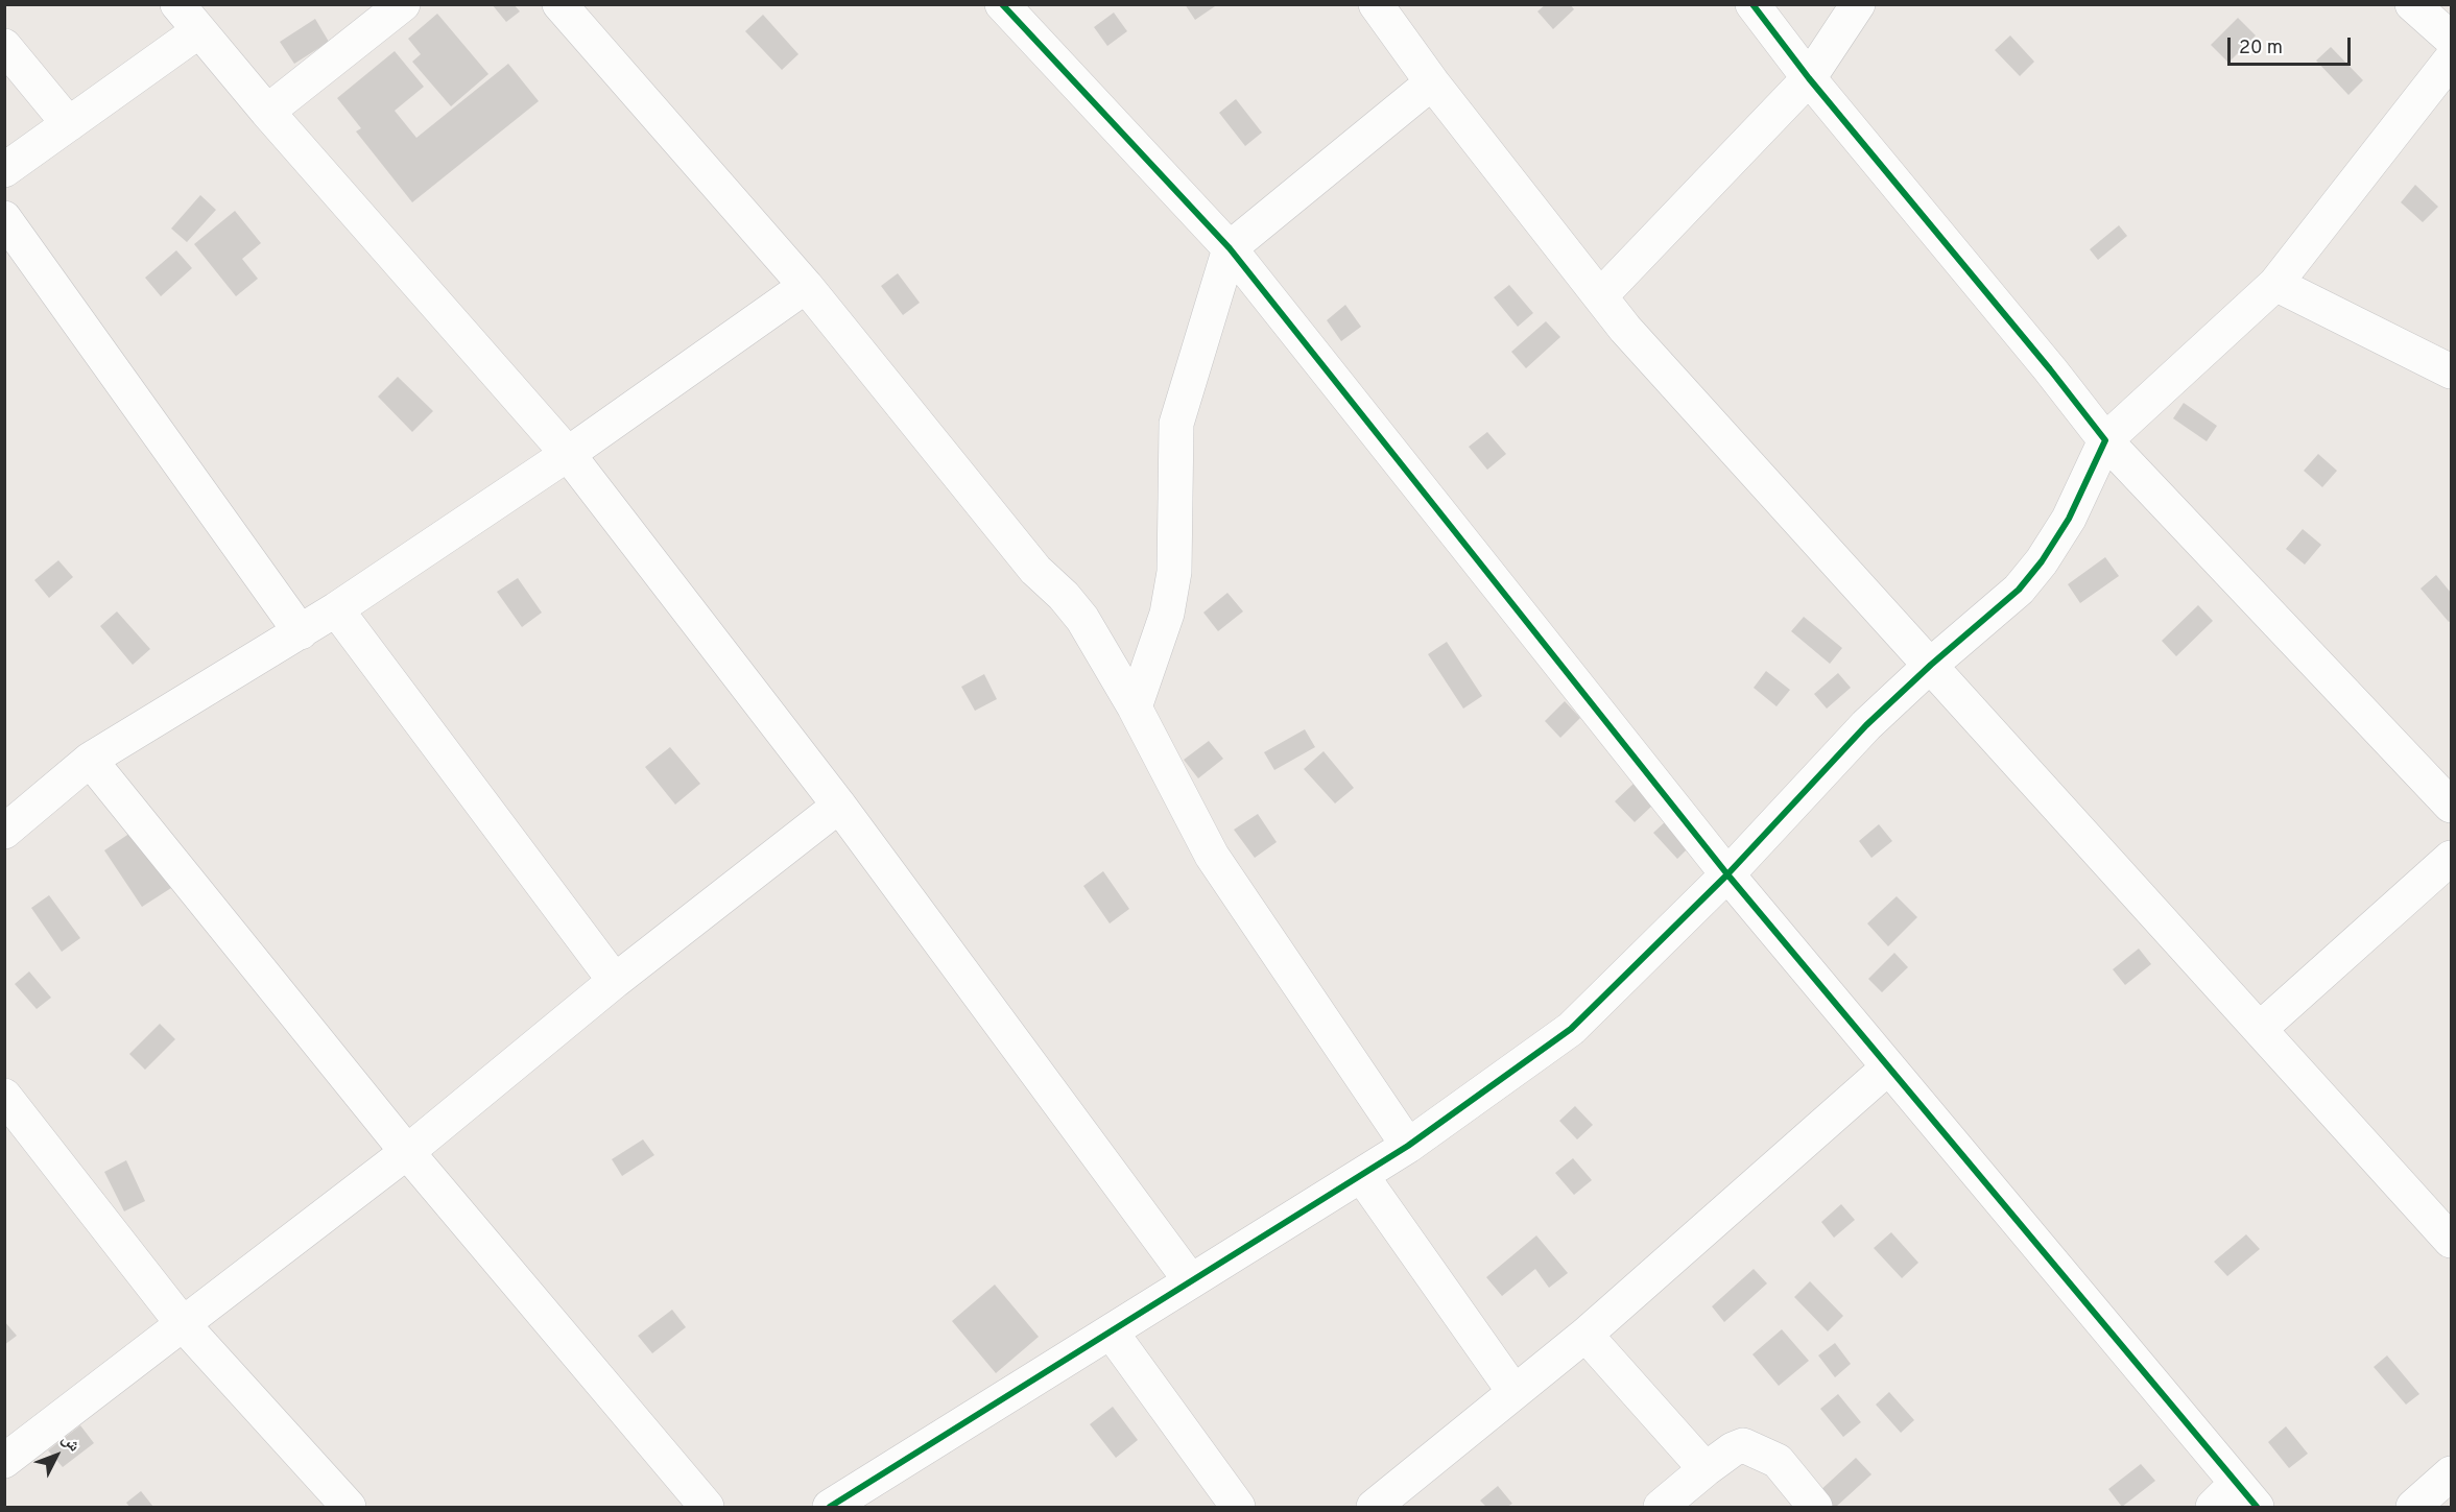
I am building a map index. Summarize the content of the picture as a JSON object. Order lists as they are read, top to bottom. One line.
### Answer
{"scale_bar":"20 m","north":"top right"}
